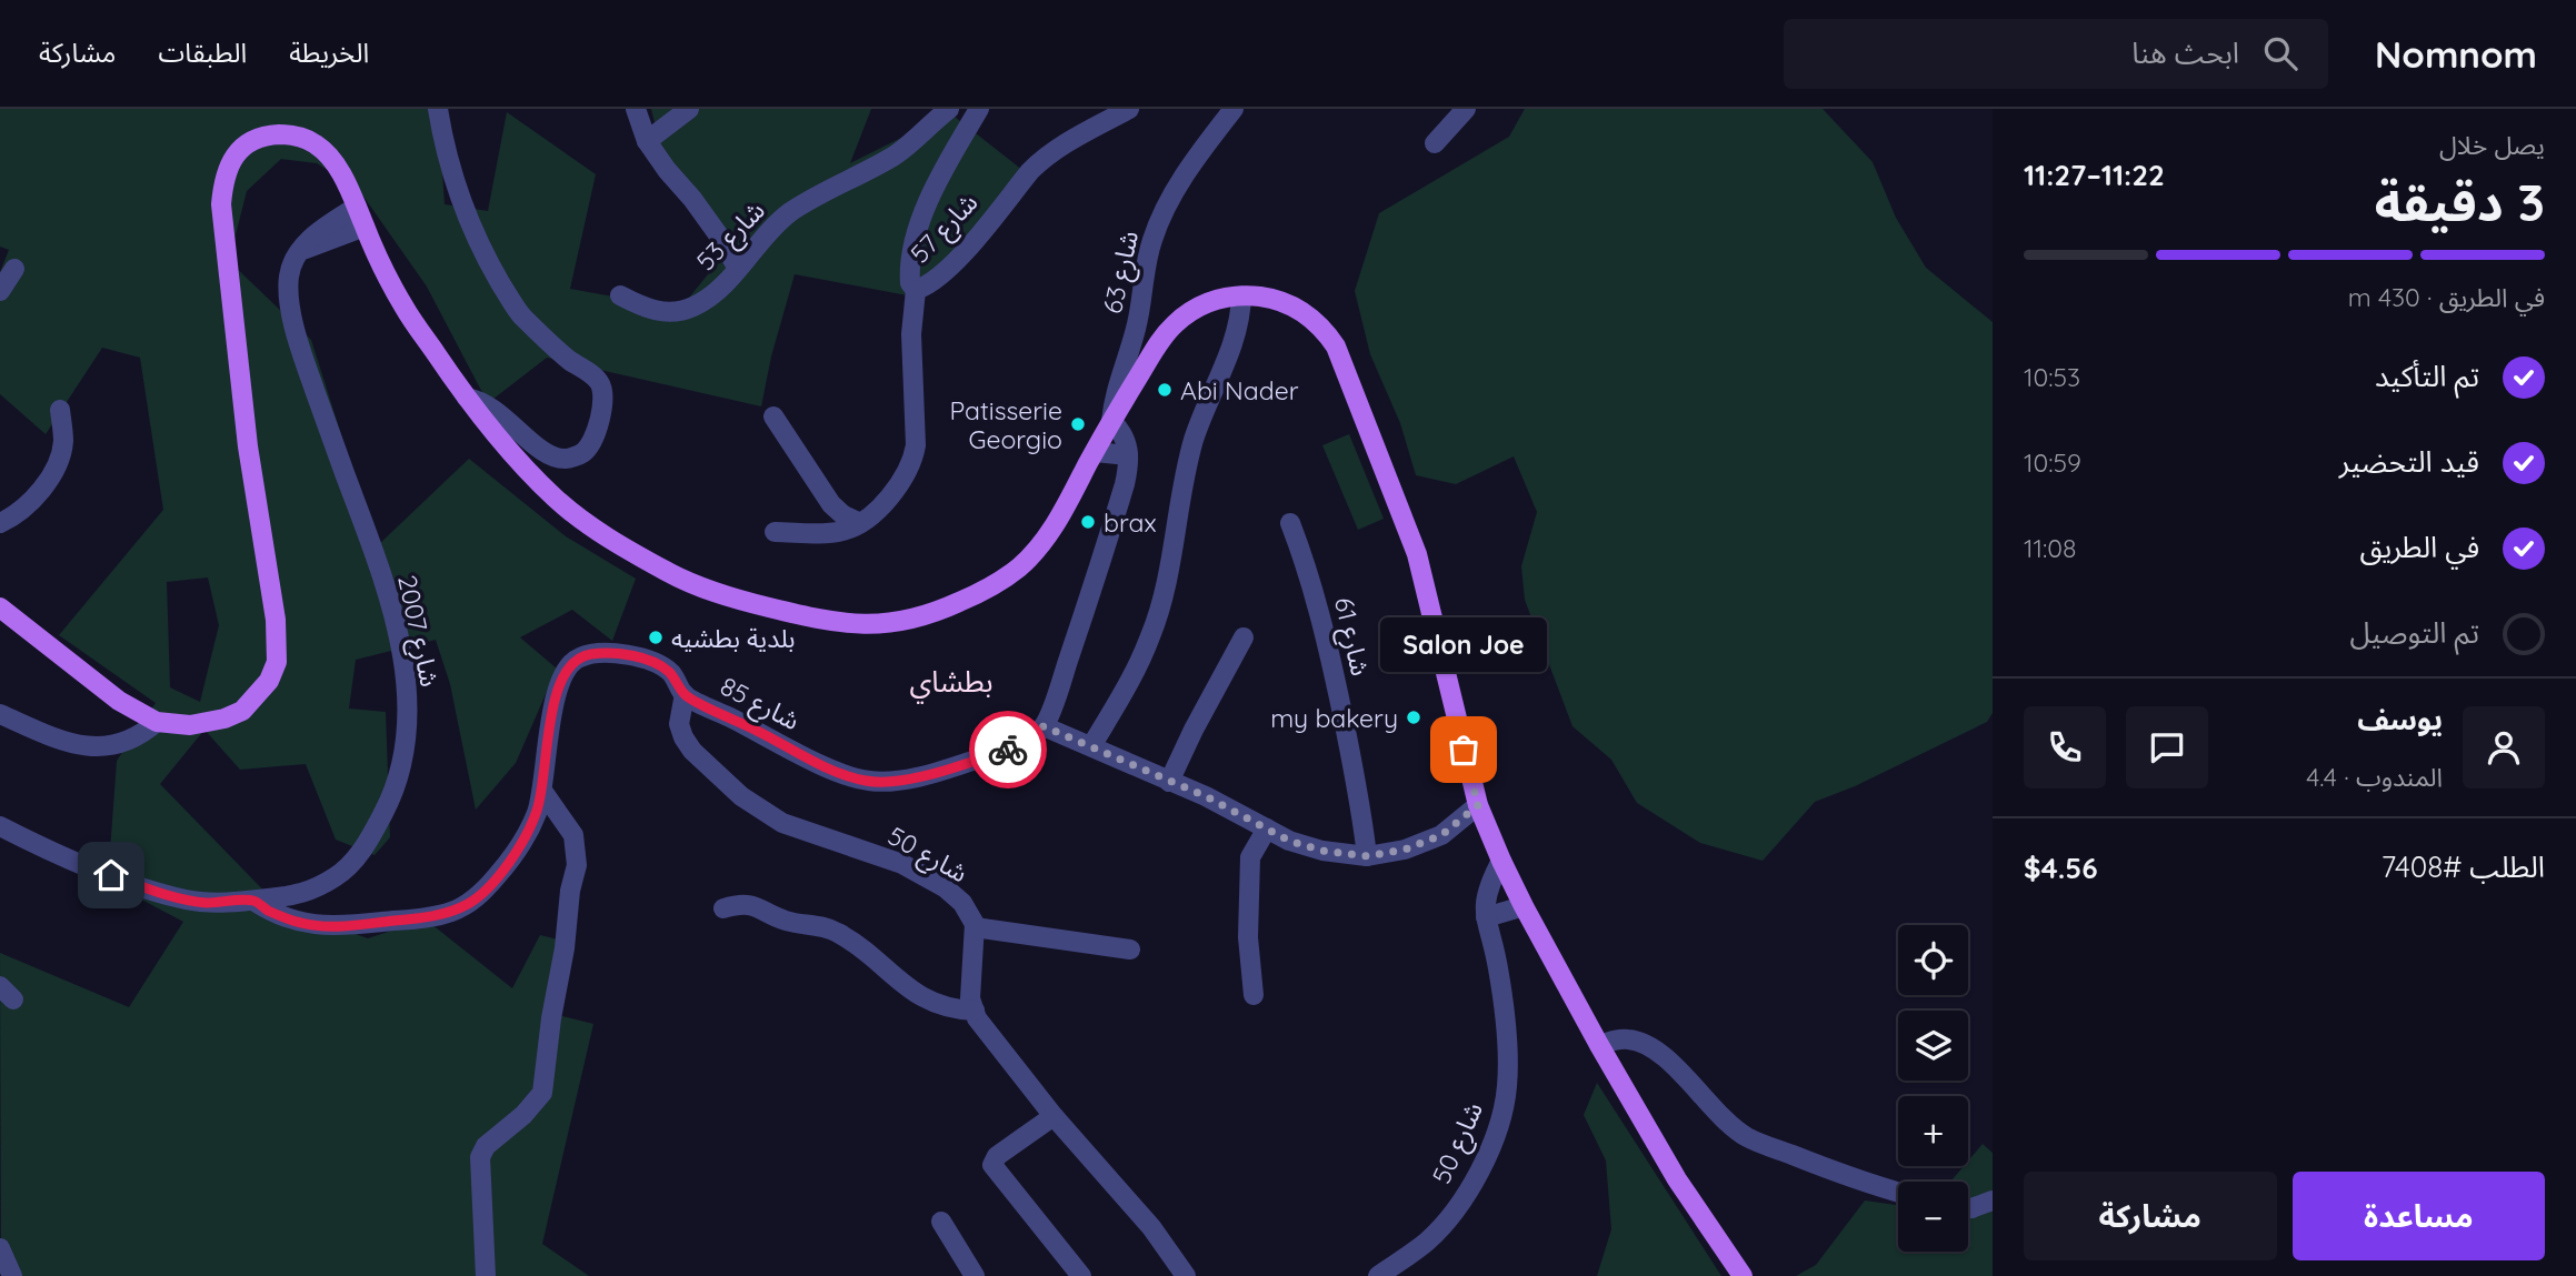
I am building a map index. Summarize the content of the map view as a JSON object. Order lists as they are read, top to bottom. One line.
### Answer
{"streets":{"street":["شارع 57","شارع 53","شارع 63","شارع 2007","شارع 61","شارع 85","شارع 50"]},"crossings":[["شارع 2007","شارع 85"],["شارع 85","شارع 50"]],"districts":["بطشاي"],"places":["Abi Nader","Patisserie Georgio","brax","بلدية بطشيه","my bakery","Salon Joe"],"page":{"header":"Nomnom","search":"ابحث هنا","nav":["الخريطة","الطبقات","مشاركة"],"heading":["3 دقيقة","يصل خلال","11:22–11:27"],"panel":["يوسف","المندوب · 4.4","الطلب #7408","$4.56"],"bar":"في الطريق · 430 m","list":[["تم التأكيد","10:53"],["قيد التحضير","10:59"],["في الطريق","11:08"],"تم التوصيل"],"bubble":"Salon Joe","map_buttons":["+","−"],"buttons":["مساعدة","مشاركة"]}}
